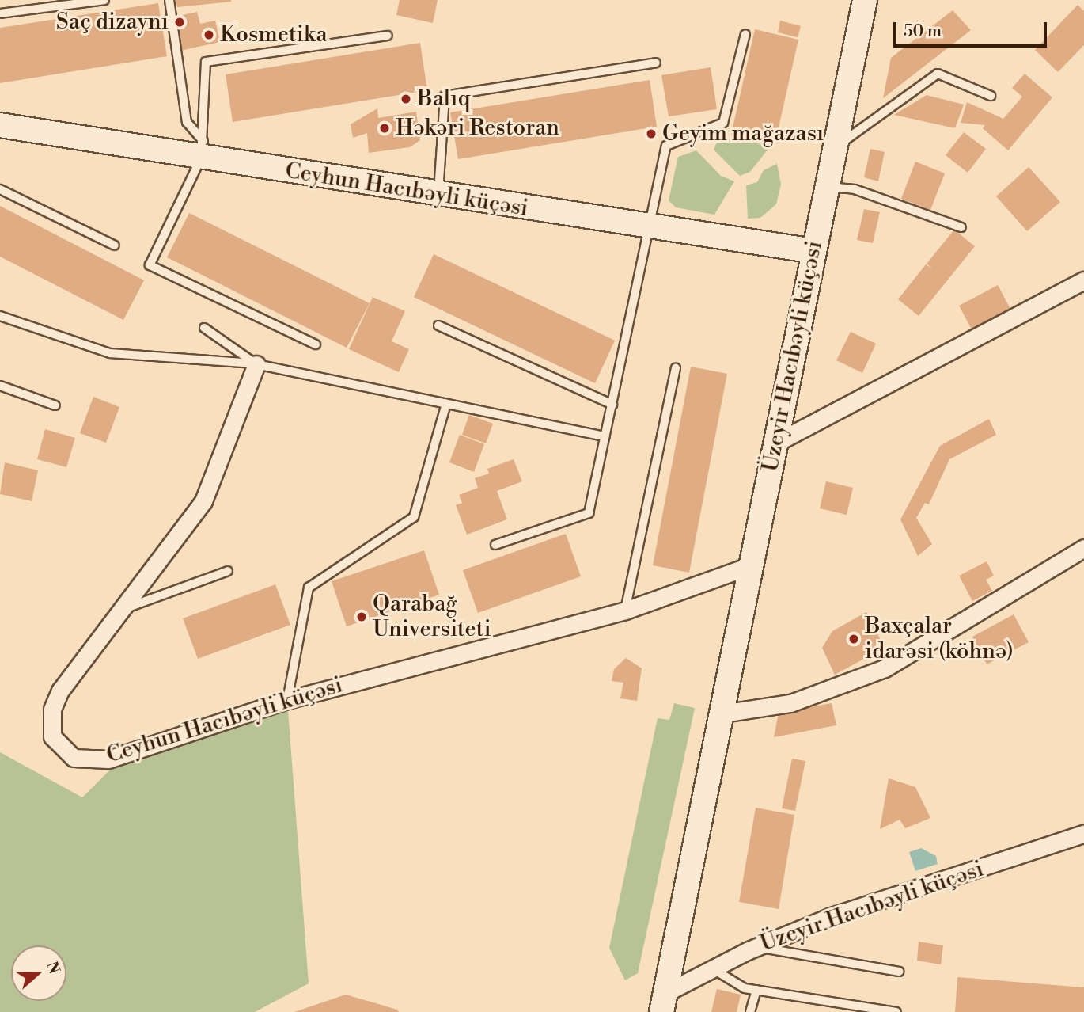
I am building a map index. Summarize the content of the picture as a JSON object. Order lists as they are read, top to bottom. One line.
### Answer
{"streets":{"main road":["Ceyhun Hacıbəyli küçəsi","Üzeyir Hacıbəyli küçəsi"]},"crossings":[["Ceyhun Hacıbəyli küçəsi","Üzeyir Hacıbəyli küçəsi"]],"places":["Saç dizaynı","Kosmetika","Balıq","Həkəri Restoran","Geyim mağazası","Qarabağ Universiteti","Baxçalar idarəsi (köhnə)"],"scale_bar":"50 m","north":"right"}
